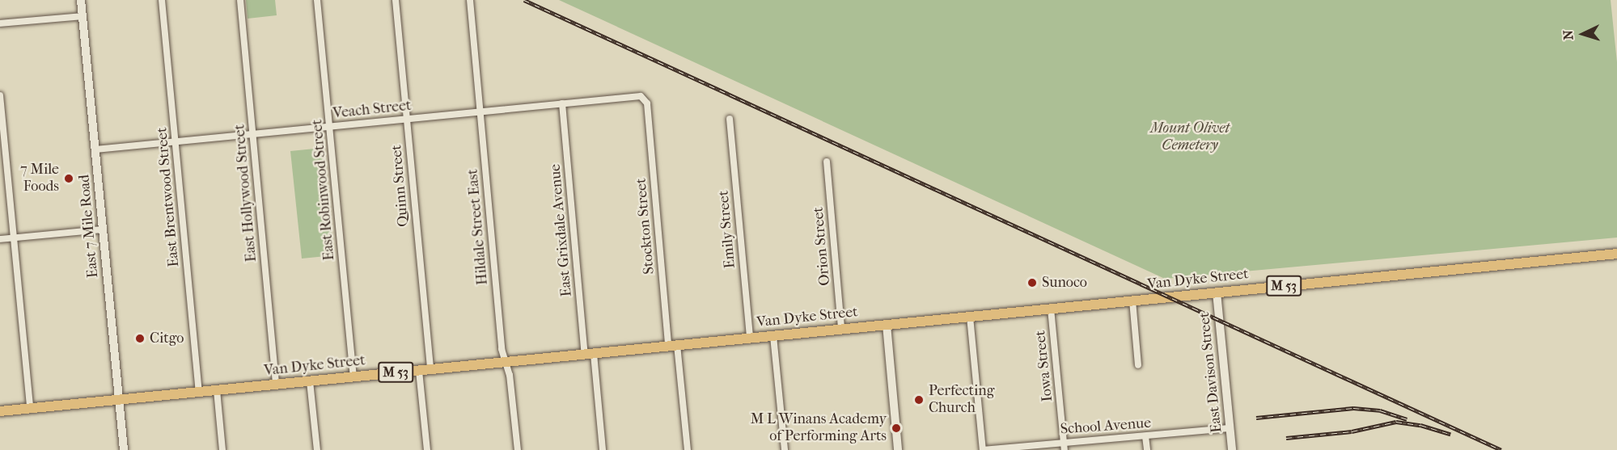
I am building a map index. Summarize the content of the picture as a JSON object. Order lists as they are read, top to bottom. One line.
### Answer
{"streets":{"main road":["Van Dyke Street","M 53"],"street":["Veach Street","Quinn Street","East Robinwood Street","East Hollywood Street","East Brentwood Street","East 7 Mile Road","Stockton Street","Hildale Street East","Emily Street","East Grixdale Avenue","Orion Street","Iowa Street","East Davison Street","School Avenue"]},"crossings":[["Veach Street","Quinn Street"],["Veach Street","East Robinwood Street"],["Veach Street","East Hollywood Street"],["Veach Street","East Brentwood Street"],["Veach Street","East 7 Mile Road"],["Veach Street","Stockton Street"],["Veach Street","Hildale Street East"],["Veach Street","East Grixdale Avenue"],["Quinn Street","Van Dyke Street"],["East Robinwood Street","Van Dyke Street"],["East Hollywood Street","Van Dyke Street"],["East Brentwood Street","Van Dyke Street"],["East 7 Mile Road","Van Dyke Street"],["Stockton Street","Van Dyke Street"],["Hildale Street East","Van Dyke Street"],["Emily Street","Van Dyke Street"],["East Grixdale Avenue","Van Dyke Street"],["Orion Street","Van Dyke Street"],["Van Dyke Street","Iowa Street"],["Van Dyke Street","East Davison Street"],["Iowa Street","School Avenue"],["East Davison Street","School Avenue"]],"parks":["Mount Olivet Cemetery"],"places":["7 Mile Foods","Sunoco","Citgo","Perfecting Church","M L Winans Academy of Performing Arts"],"north":"left"}
